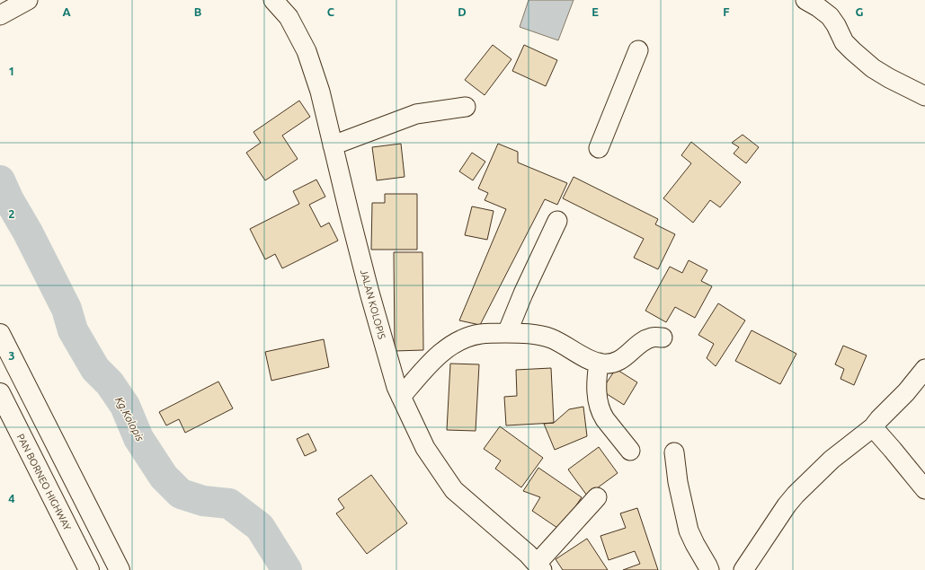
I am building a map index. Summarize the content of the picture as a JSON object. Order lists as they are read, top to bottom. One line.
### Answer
{"streets":{"highway":["PAN BORNEO HIGHWAY"],"street":["JALAN KOLOPIS"]},"water":["Kg.Kolopis"],"grid":{"columns":["A","B","C","D","E","F","G"],"rows":["1","2","3","4"]}}
